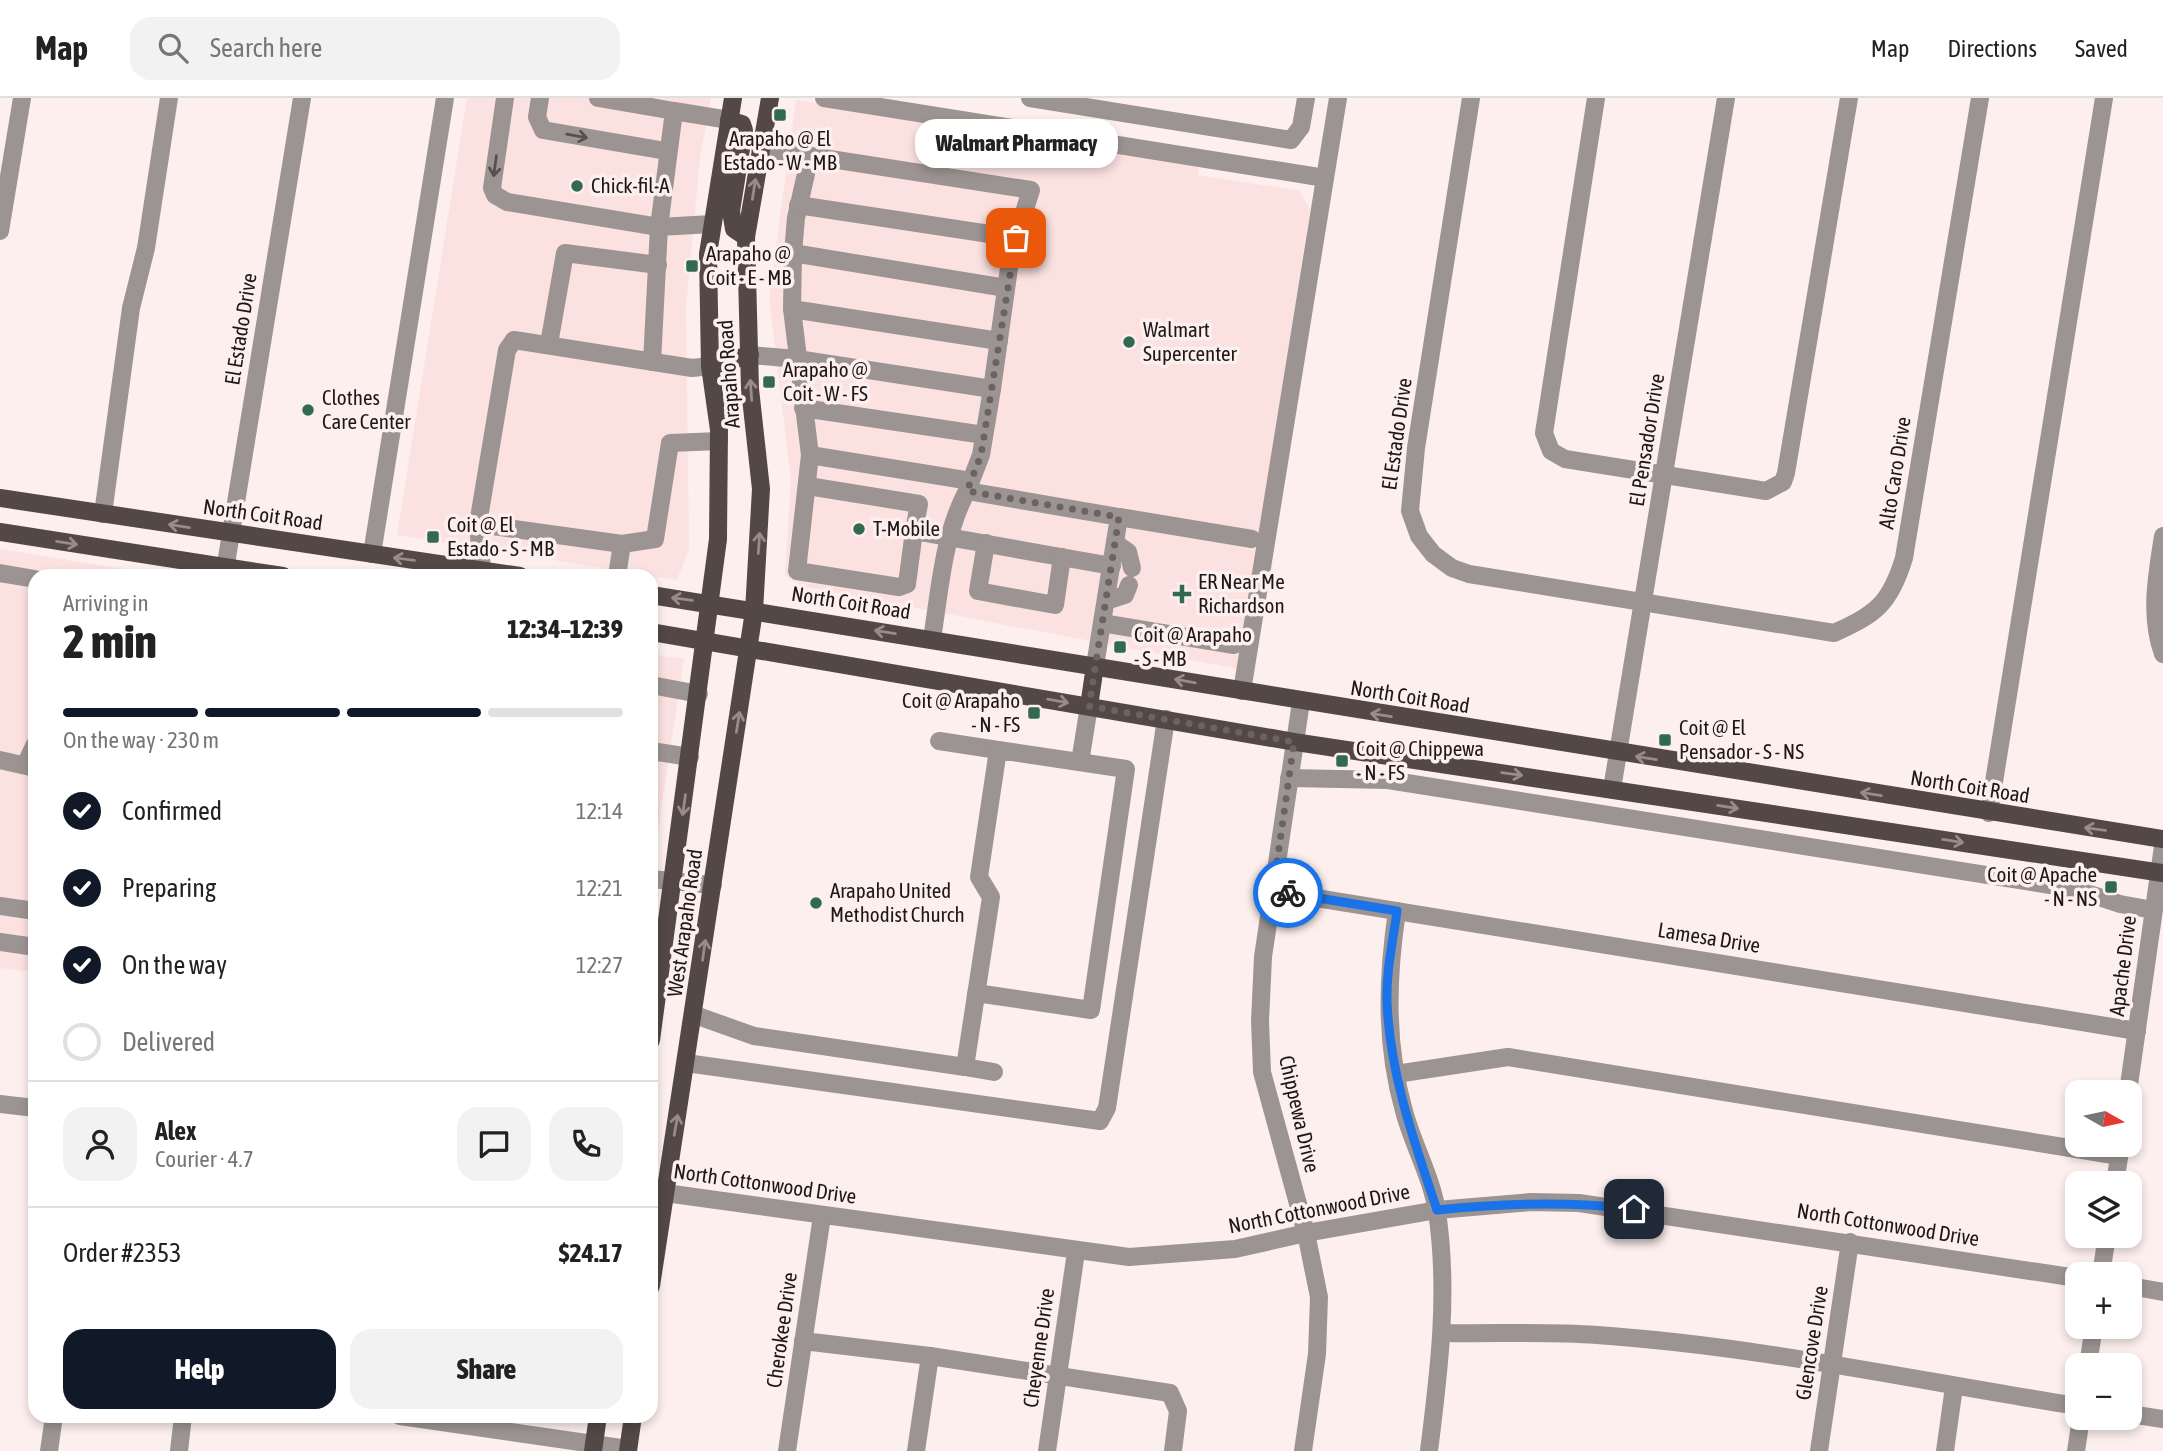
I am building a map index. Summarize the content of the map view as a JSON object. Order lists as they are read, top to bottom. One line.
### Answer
{"streets":{"main road":["Arapaho Road","North Coit Road","West Arapaho Road"],"street":["El Estado Drive","El Pensador Drive","Alto Caro Drive","Lamesa Drive","Apache Drive","Chippewa Drive","North Cottonwood Drive","Cherokee Drive","Glencove Drive","Cheyenne Drive"]},"crossings":[["El Estado Drive","El Pensador Drive"],["El Estado Drive","Alto Caro Drive"],["El Estado Drive","North Coit Road"],["Arapaho Road","North Coit Road"],["Arapaho Road","West Arapaho Road"],["El Pensador Drive","Alto Caro Drive"],["El Pensador Drive","North Coit Road"],["North Coit Road","West Arapaho Road"],["North Coit Road","Chippewa Drive"],["West Arapaho Road","North Cottonwood Drive"],["Lamesa Drive","Apache Drive"],["Lamesa Drive","Chippewa Drive"],["Chippewa Drive","North Cottonwood Drive"],["North Cottonwood Drive","Cherokee Drive"],["North Cottonwood Drive","Glencove Drive"],["North Cottonwood Drive","Cheyenne Drive"]],"places":{"transit":["Arapaho @ El Estado - W - MB","Arapaho @ Coit - E - MB","Arapaho @ Coit - W - FS","Coit @ El Estado - S - MB","Coit @ Arapaho - S - MB","Coit @ Arapaho - N - FS","Coit @ El Pensador - S - NS","Coit @ Chippewa - N - FS","Coit @ Apache - N - NS"],"other":["Chick-fil-A","Walmart Pharmacy","Walmart Supercenter","Clothes Care Center","T-Mobile","Arapaho United Methodist Church"],"health":["ER Near Me Richardson"]},"north":"right","page":{"header":"Map","search":"Search here","nav":["Map","Directions","Saved"],"bubble":"Walmart Pharmacy","heading":["2 min","Arriving in","12:34–12:39"],"panel":["Alex","Courier · 4.7","Order #2353","$24.17"],"bar":"On the way · 230 m","list":[["Confirmed","12:14"],["Preparing","12:21"],["On the way","12:27"],"Delivered"],"map_buttons":["+","−"],"buttons":["Help","Share"]}}
